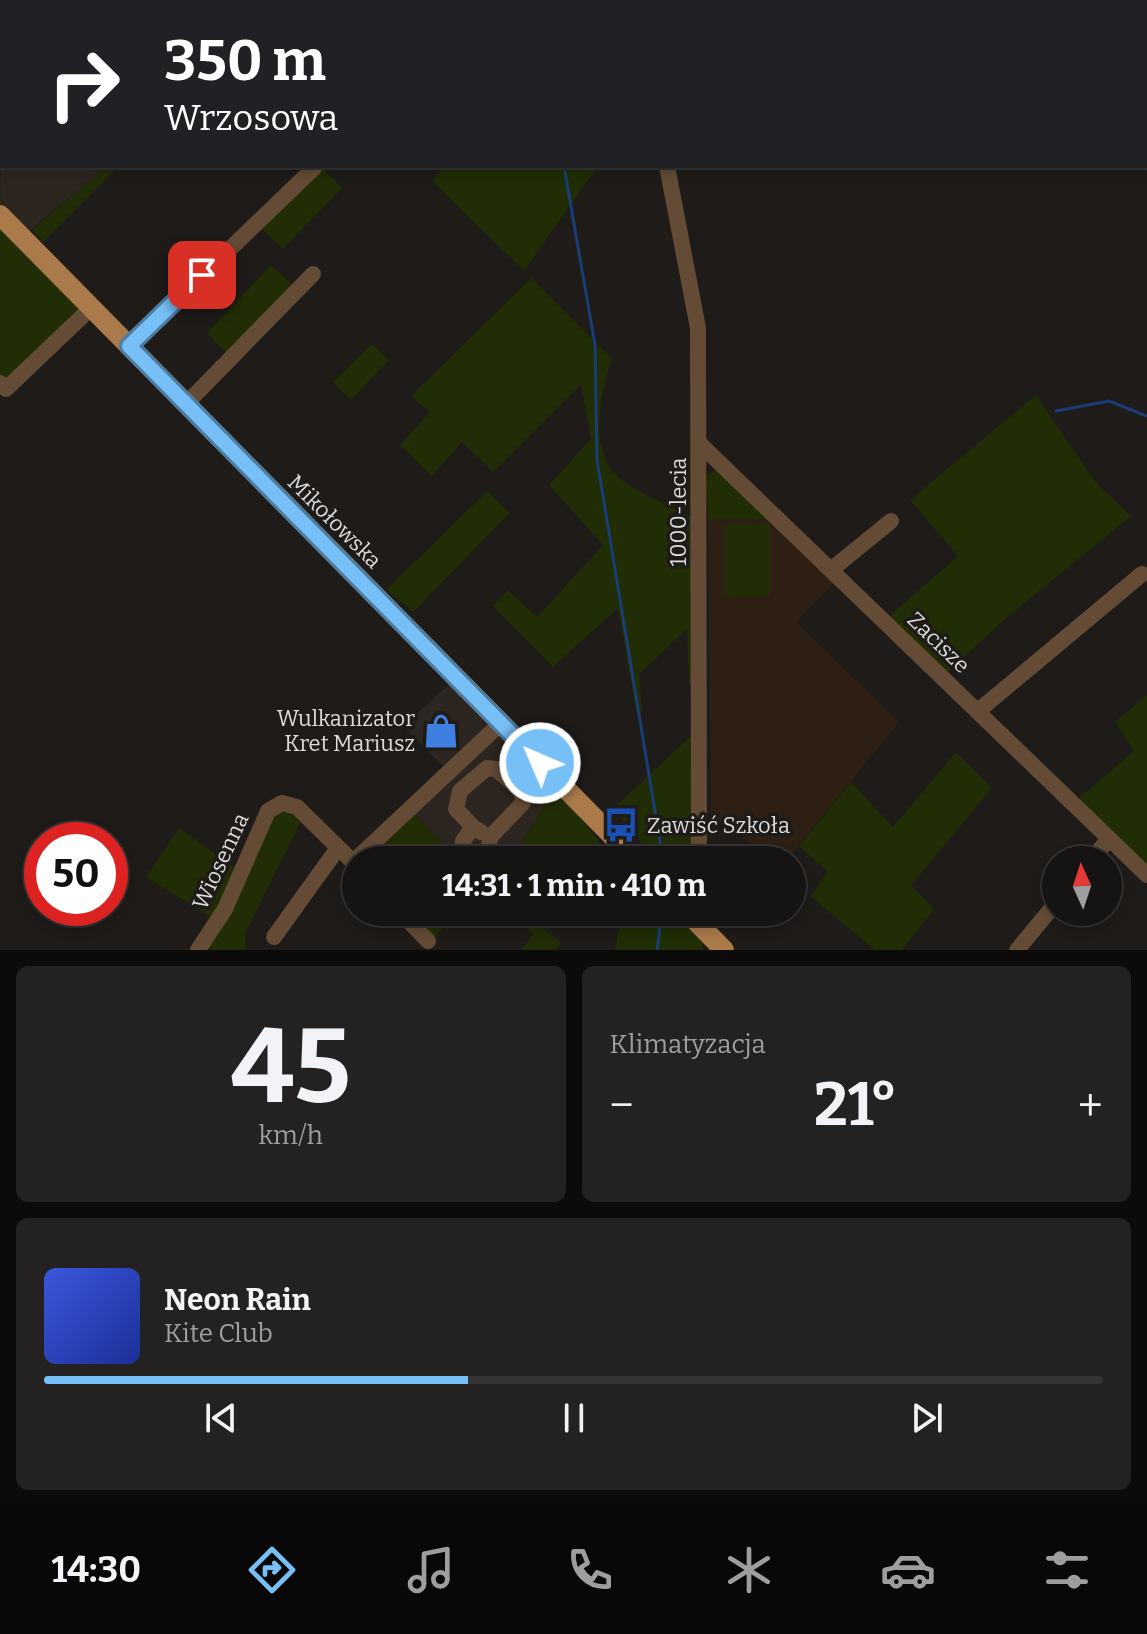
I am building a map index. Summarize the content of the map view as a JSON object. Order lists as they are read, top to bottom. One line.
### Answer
{"streets":{"main road":["Mikołowska"],"street":["1000-lecia","Zacisze","Wiosenna"]},"crossings":[["1000-lecia","Zacisze"],["Mikołowska","Wiosenna"]],"places":{"shop":["Wulkanizator Kret Mariusz"],"bus stop":["Zawiść Szkoła"]},"north":"top","page":{"turn":["350 m","Wrzosowa"],"limit":"50","trip":"14:31 · 1 min · 410 m","tile":[["45","km/h"],"Klimatyzacja"],"heat":["−","21°","+"],"song":["Neon Rain","Kite Club"],"tabs":"14:30"}}
